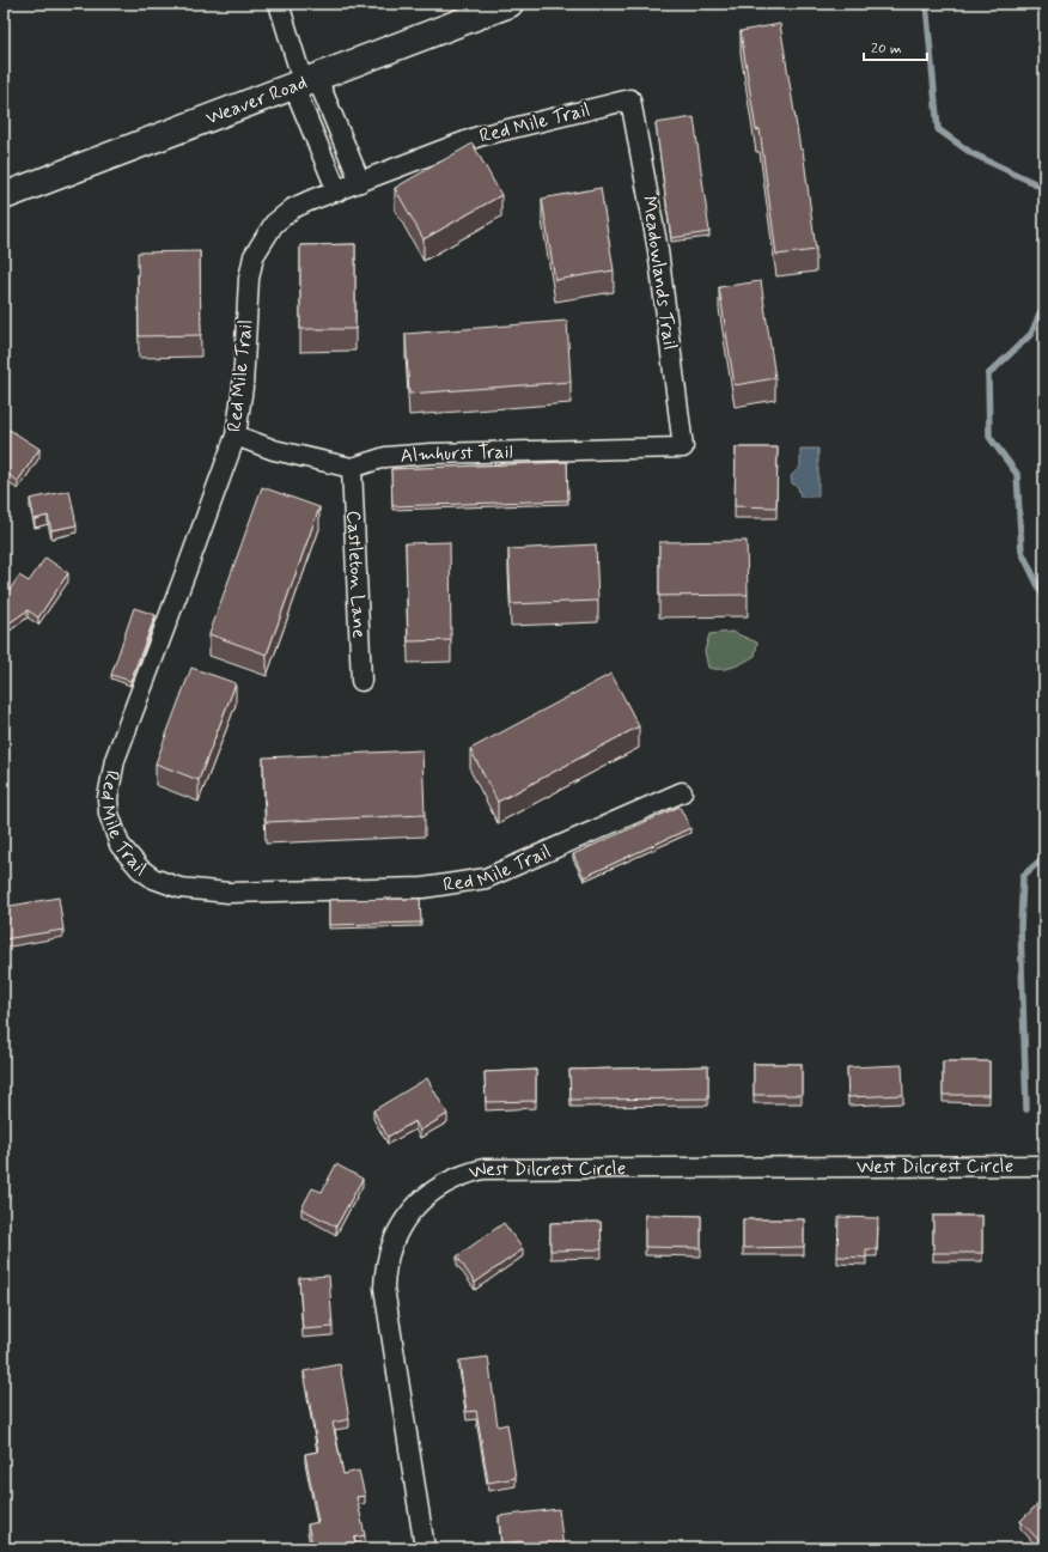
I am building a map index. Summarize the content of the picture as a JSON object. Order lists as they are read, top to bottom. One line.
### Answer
{"streets":{"main road":["Weaver Road"],"street":["Red Mile Trail","Meadowlands Trail","Almhurst Trail","Castleton Lane","West Dilcrest Circle"]},"crossings":[["Red Mile Trail","Meadowlands Trail"],["Meadowlands Trail","Almhurst Trail"],["Almhurst Trail","Castleton Lane"]],"scale_bar":"20 m"}
